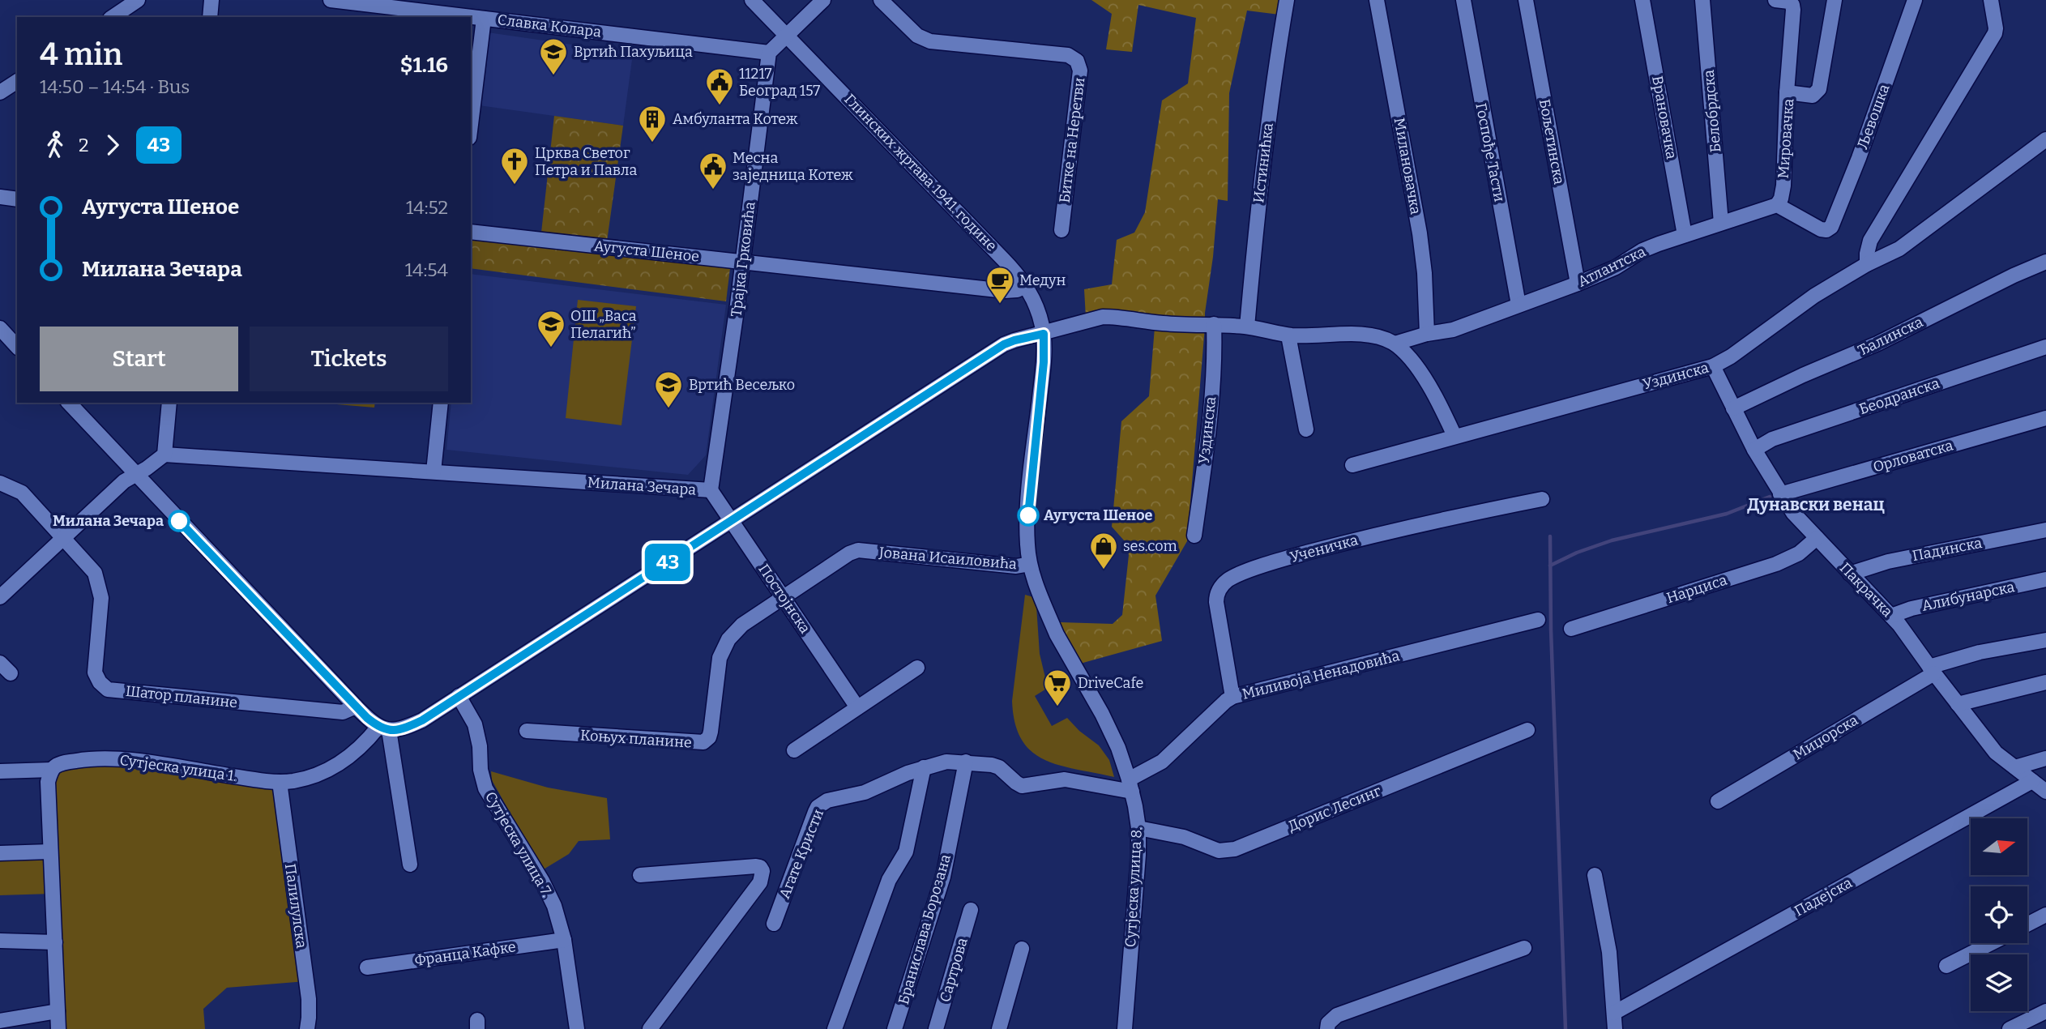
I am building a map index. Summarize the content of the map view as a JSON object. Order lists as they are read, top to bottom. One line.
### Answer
{"streets":{"street":["Славка Колара","Белобрдска","Љевошка","Врановачка","Мировачка","Битке на Неретви","Бољетинска","Госпође Тасти","Истинићка","Милановачка","Глинских жртава 1941. године","Аугуста Шеное","Трајка Грковића","Атлантска","Ђалинска","Уздинска","Беодранска","Орловатска","Милана Зечара","Ученичка","Падинска","Јована Исаиловића","Нарциса","Пакрачка","Алибунарска","Постојнска","Миливоја Ненадовића","Шатор планине","Миџорска","Коњух планине","Сутјеска улица 1.","Дорис Лесинг","Сутјеска улица 7.","Агате Кристи","Сутјеска улица 8.","Падејска","Палилулска","Бранислава Борозана","Франца Кафке","Сартрова"]},"crossings":[["Славка Колара","Трајка Грковића"],["Белобрдска","Атлантска"],["Љевошка","Мировачка"],["Љевошка","Атлантска"],["Врановачка","Атлантска"],["Мировачка","Атлантска"],["Бољетинска","Атлантска"],["Госпође Тасти","Атлантска"],["Милановачка","Атлантска"],["Глинских жртава 1941. године","Аугуста Шеное"],["Глинских жртава 1941. године","Јована Исаиловића"],["Аугуста Шеное","Трајка Грковића"],["Трајка Грковића","Милана Зечара"],["Трајка Грковића","Постојнска"],["Ђалинска","Пакрачка"],["Уздинска","Пакрачка"],["Беодранска","Пакрачка"],["Орловатска","Пакрачка"],["Милана Зечара","Постојнска"],["Ученичка","Миливоја Ненадовића"],["Падинска","Пакрачка"],["Јована Исаиловића","Постојнска"],["Јована Исаиловића","Коњух планине"],["Јована Исаиловића","Сутјеска улица 8."],["Нарциса","Пакрачка"],["Пакрачка","Алибунарска"],["Пакрачка","Миџорска"],["Пакрачка","Падејска"],["Постојнска","Коњух планине"],["Миливоја Ненадовића","Агате Кристи"],["Миливоја Ненадовића","Сутјеска улица 8."],["Сутјеска улица 1.","Палилулска"],["Дорис Лесинг","Сутјеска улица 8."],["Сутјеска улица 7.","Франца Кафке"],["Агате Кристи","Сутјеска улица 8."],["Агате Кристи","Бранислава Борозана"]],"districts":["Дунавски венац"],"places":{"school or university":["Вртић Пахуљица","ОШ „Васа Пелагић”","Вртић Весељко"],"public building":["11217 Београд 157","Месна заједница Котеж"],"building":["Амбуланта Котеж"],"church":["Црква Светог Петра и Павла"],"cafe":["Медун"],"other":["Аугуста Шеное","Милана Зечара"],"shop":["ses.com"],"supermarket":["DriveCafe"]},"lines":["bus line 43"],"north":"right","page":{"on_map":"43","heading":["4 min","14:50 – 14:54 · Bus","$1.16"],"legs":["2","43"],"list":[{"name":"Аугуста Шеное","value":"14:52"},{"name":"Милана Зечара","value":"14:54"}],"buttons":["Start","Tickets"]}}
